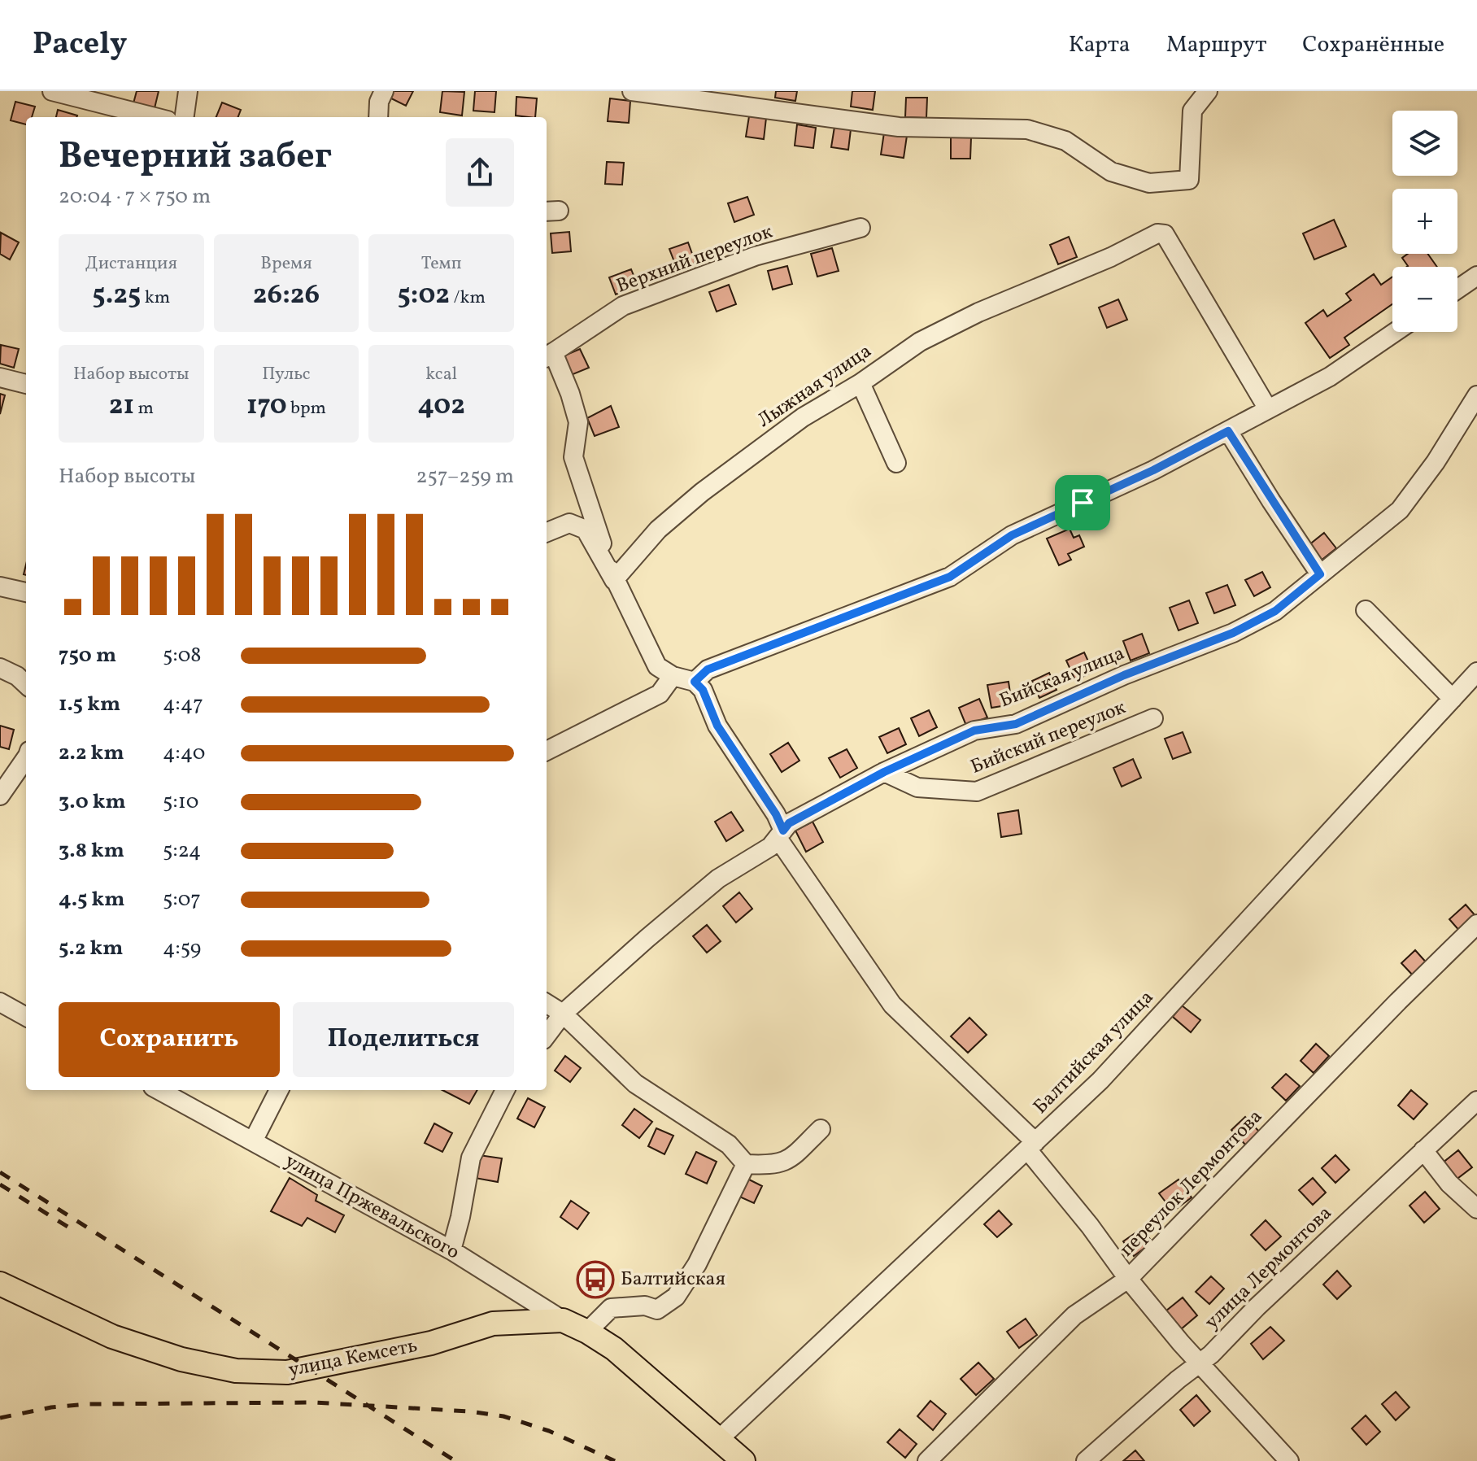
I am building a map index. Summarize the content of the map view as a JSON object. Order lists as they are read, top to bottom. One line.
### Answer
{"streets":{"main road":["улица Пржевальского","улица Кемсеть"],"street":["Верхний переулок","Лыжная улица","Бийская улица","Бийский переулок","Балтийская улица","переулок Лермонтова","улица Лермонтова"]},"crossings":[["Верхний переулок","Лыжная улица"],["Бийская улица","Бийский переулок"],["Балтийская улица","улица Пржевальского"],["улица Пржевальского","улица Кемсеть"]],"places":{"bus stop":["Балтийская"]},"page":{"header":"Pacely","nav":["Карта","Маршрут","Сохранённые"],"map_buttons":["+","−"],"heading":["Вечерний забег","20:04 · 7 × 750 m"],"stats":[["Дистанция","5.25 km"],["Время","26:26"],["Темп","5:02 /km"],["Набор высоты","21 m"],["Пульс","170 bpm"],["kcal","402"]],"chart":["Набор высоты","257–259 m"],"list":[{"name":"750 m","note":"5:08"},{"name":"1.5 km","note":"4:47"},{"name":"2.2 km","note":"4:40"},{"name":"3.0 km","note":"5:10"},{"name":"3.8 km","note":"5:24"},{"name":"4.5 km","note":"5:07"},{"name":"5.2 km","note":"4:59"}],"buttons":["Сохранить","Поделиться"]}}
